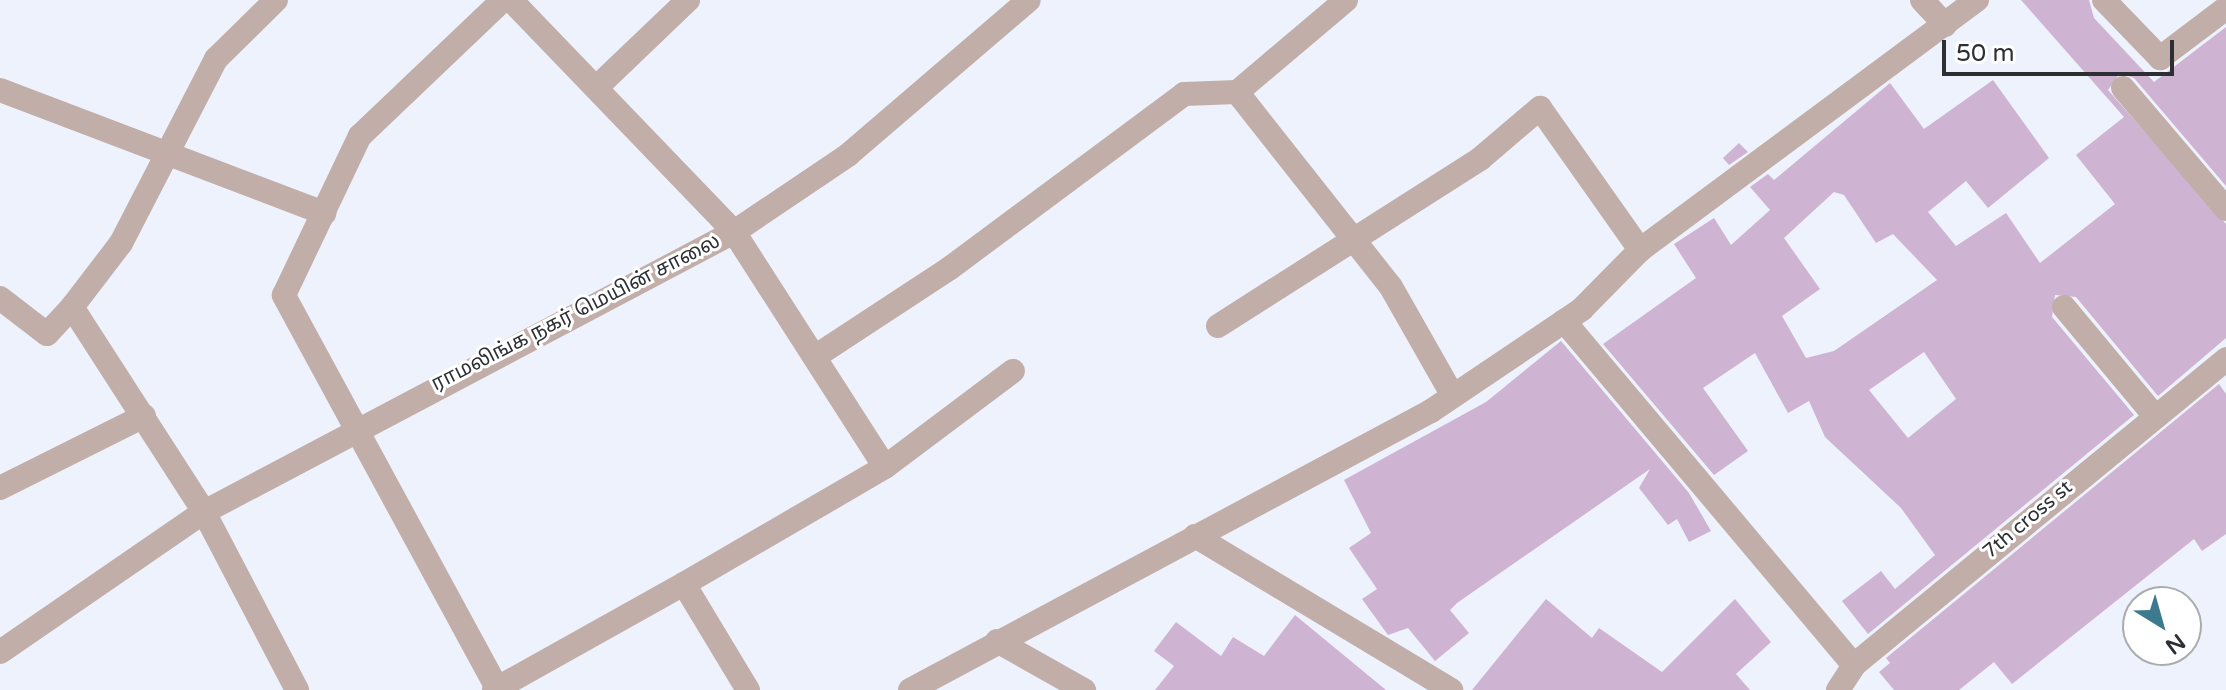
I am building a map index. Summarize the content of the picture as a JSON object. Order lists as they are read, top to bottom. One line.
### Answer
{"streets":{"street":["ராமலிங்க நகர் மெயின் சாலை","7th cross st"]},"scale_bar":"50 m","north":"bottom right"}
